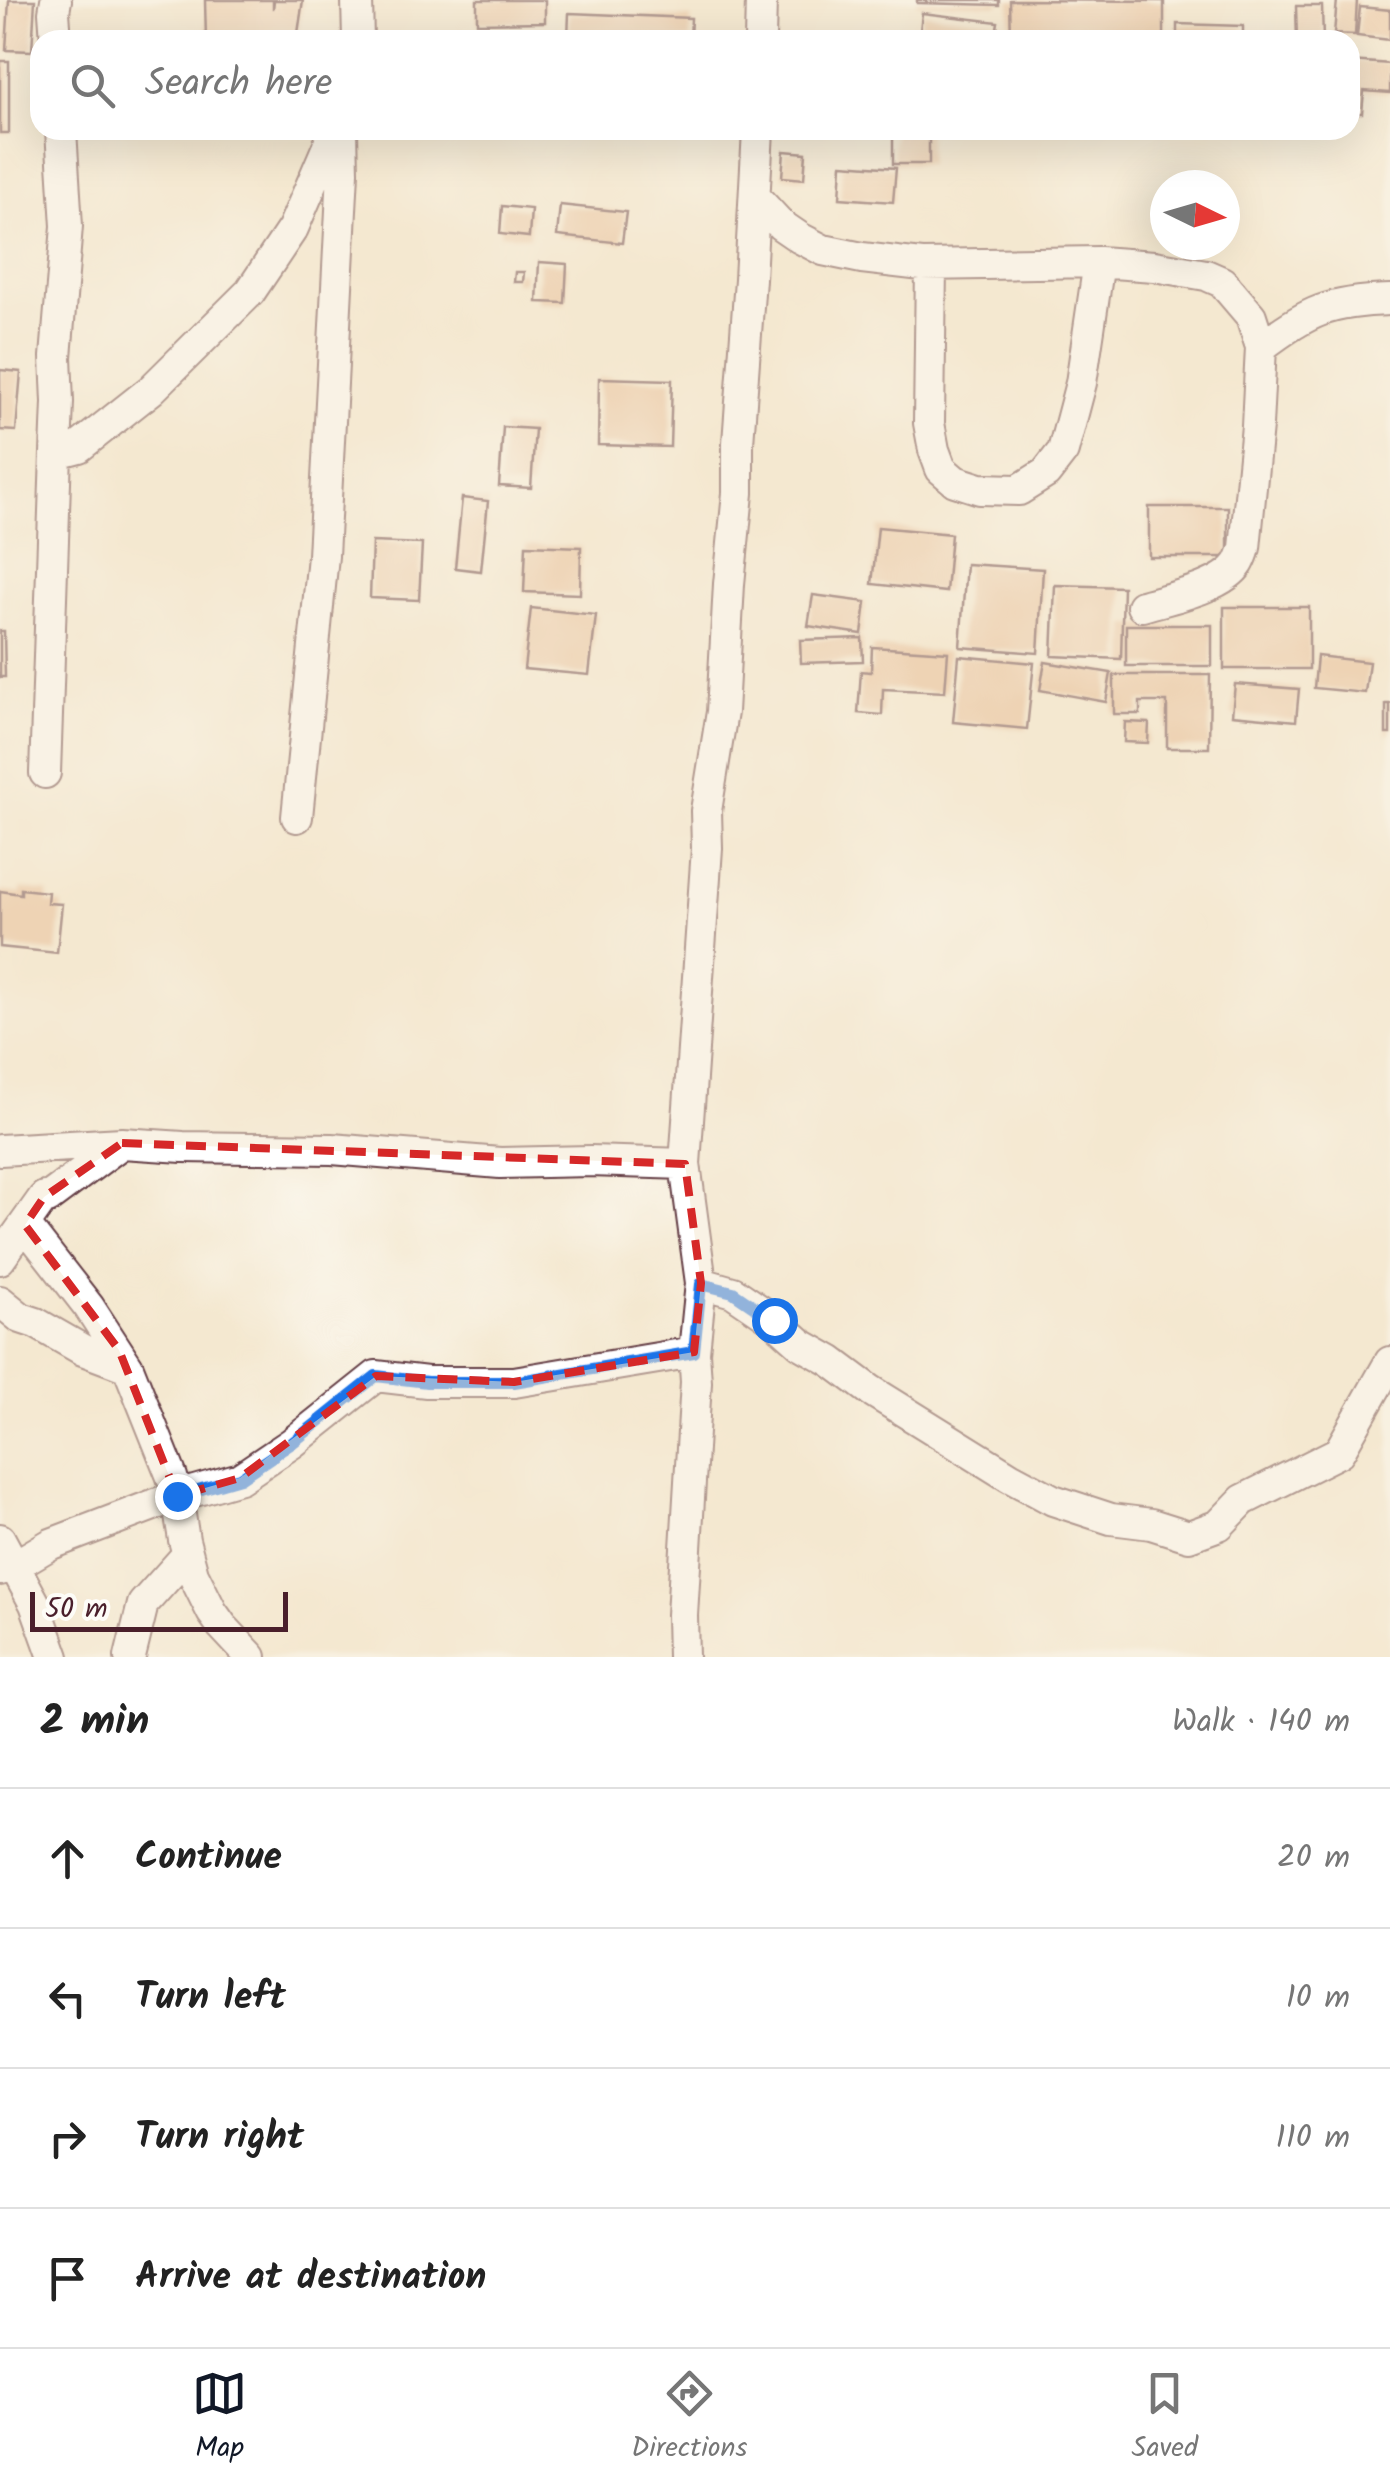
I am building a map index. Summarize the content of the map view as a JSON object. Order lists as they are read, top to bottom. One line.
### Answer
{"scale_bar":"50 m","north":"right","page":{"search":"Search here","scale":"50 m","heading":["2 min","Walk · 140 m"],"list":[["Continue","20 m"],["Turn left","10 m"],["Turn right","110 m"],"Arrive at destination"],"nav":["Map","Directions","Saved"]}}
